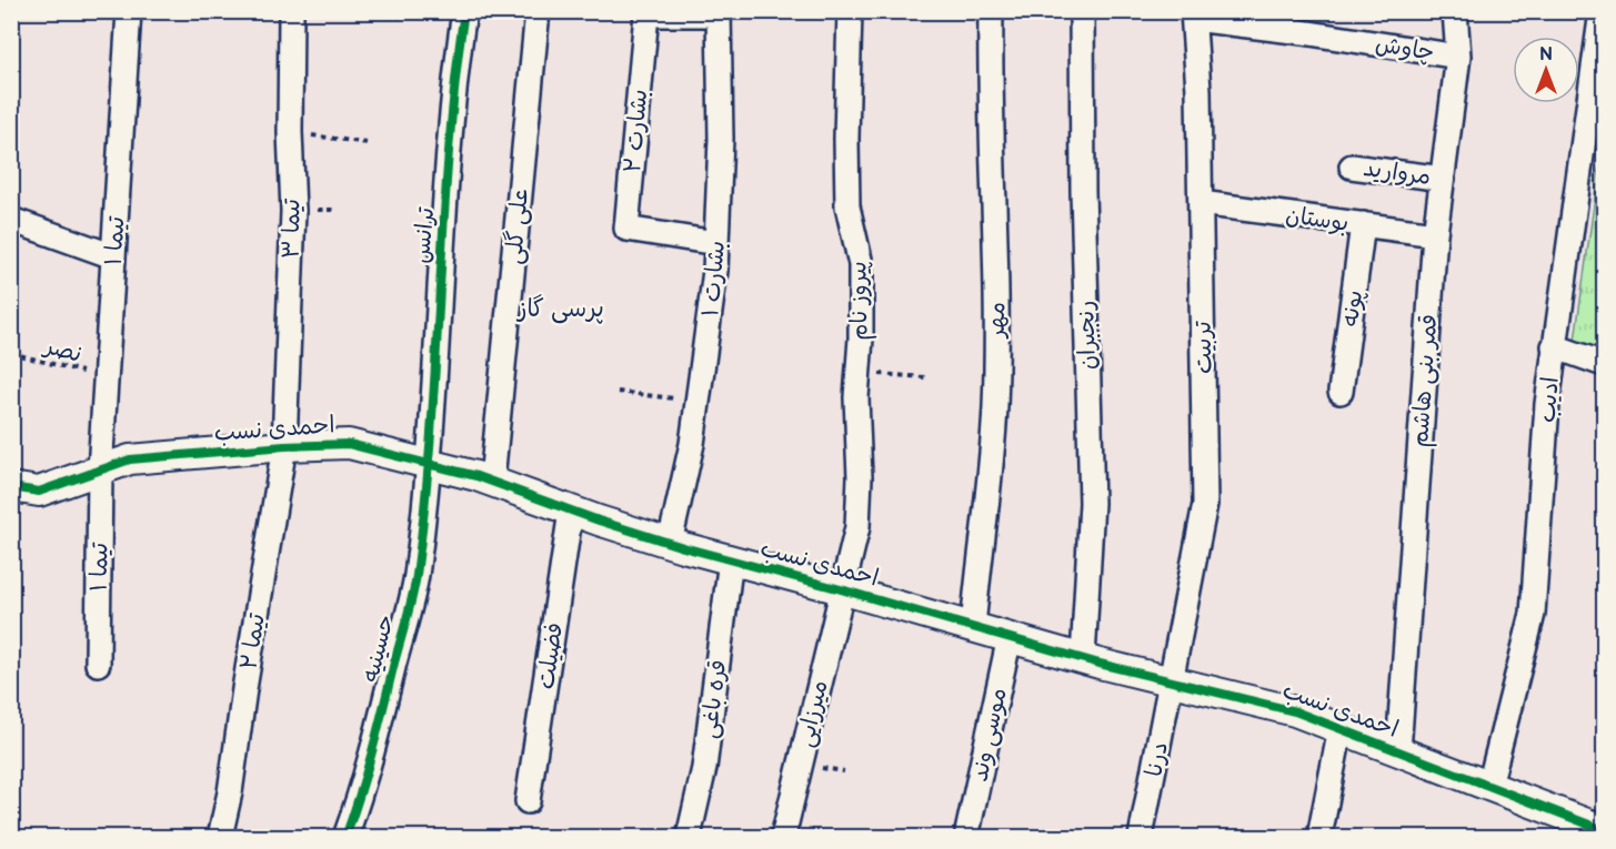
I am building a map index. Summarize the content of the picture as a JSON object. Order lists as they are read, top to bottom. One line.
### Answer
{"streets":{"street":["چاوش","بشارت ۲","مروارید","بوستان","علی گلی","تیما ۳","ترانس","تیما ۱","بشارت ۱","پیروز نام","پونه","مهر","رنجبران","تربیت","قمر بنی هاشم","ادیب","احمدی نسب","۱ تیما","تیما ۲","حسینیه","فضیلت","قره باغی","میرزایی","موسی وند","درنا"],"path":["نصر"]},"crossings":[["چاوش","تربیت"],["چاوش","قمر بنی هاشم"],["بشارت ۲","بشارت ۱"],["مروارید","قمر بنی هاشم"],["بوستان","پونه"],["بوستان","تربیت"],["بوستان","قمر بنی هاشم"],["علی گلی","احمدی نسب"],["تیما ۳","احمدی نسب"],["تیما ۳","تیما ۲"],["ترانس","احمدی نسب"],["ترانس","حسینیه"],["تیما ۱","نصر"],["تیما ۱","احمدی نسب"],["تیما ۱","۱ تیما"],["بشارت ۱","احمدی نسب"],["پیروز نام","احمدی نسب"],["پیروز نام","میرزایی"],["مهر","احمدی نسب"],["رنجبران","احمدی نسب"],["تربیت","احمدی نسب"],["تربیت","درنا"],["قمر بنی هاشم","احمدی نسب"],["ادیب","احمدی نسب"],["احمدی نسب","۱ تیما"],["احمدی نسب","تیما ۲"],["احمدی نسب","حسینیه"],["احمدی نسب","فضیلت"],["احمدی نسب","قره باغی"],["احمدی نسب","میرزایی"],["احمدی نسب","موسی وند"],["احمدی نسب","درنا"]],"districts":["پرسی گاز"],"north":"top"}
